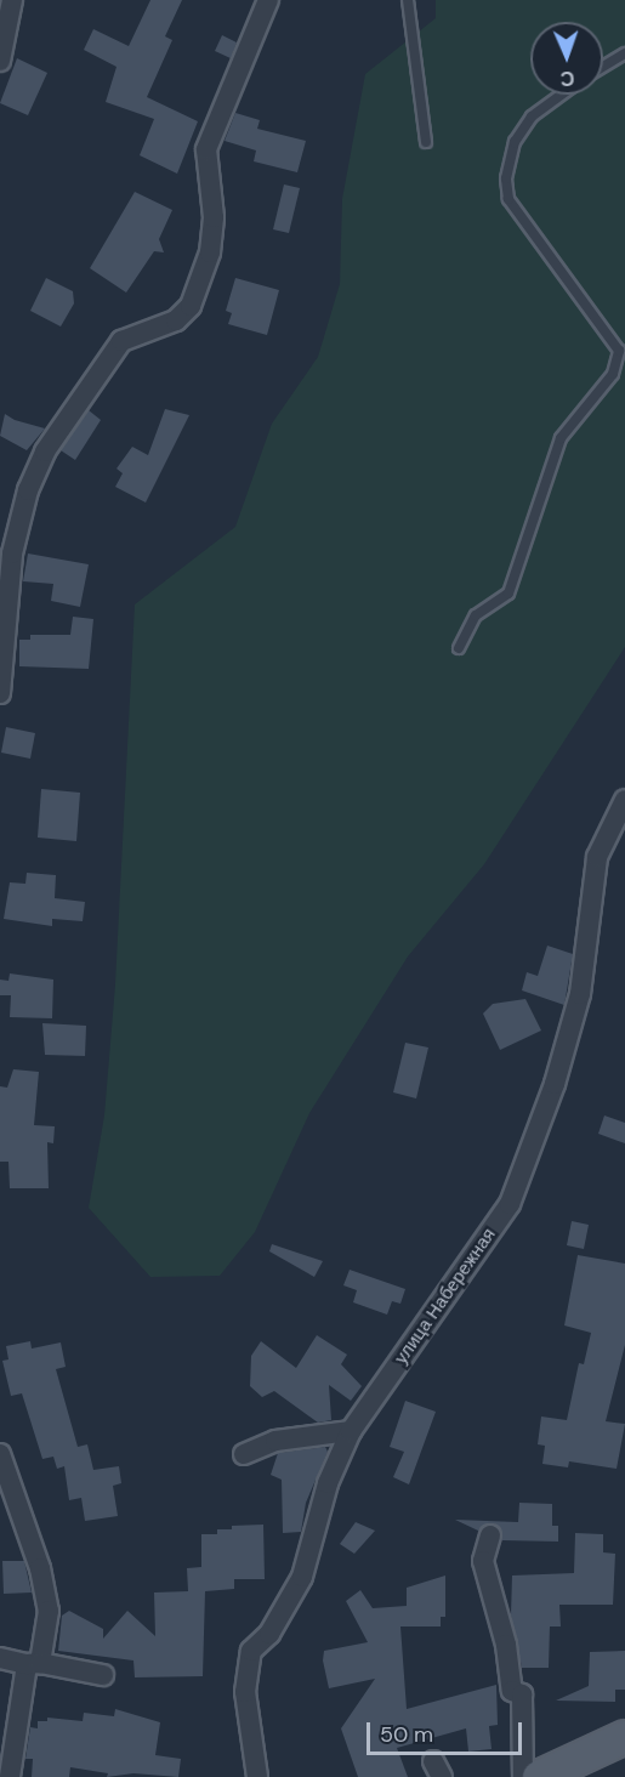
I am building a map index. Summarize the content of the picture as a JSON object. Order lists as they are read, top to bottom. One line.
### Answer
{"streets":{"street":["улица Набережная"]},"scale_bar":"50 m","north":"bottom"}
